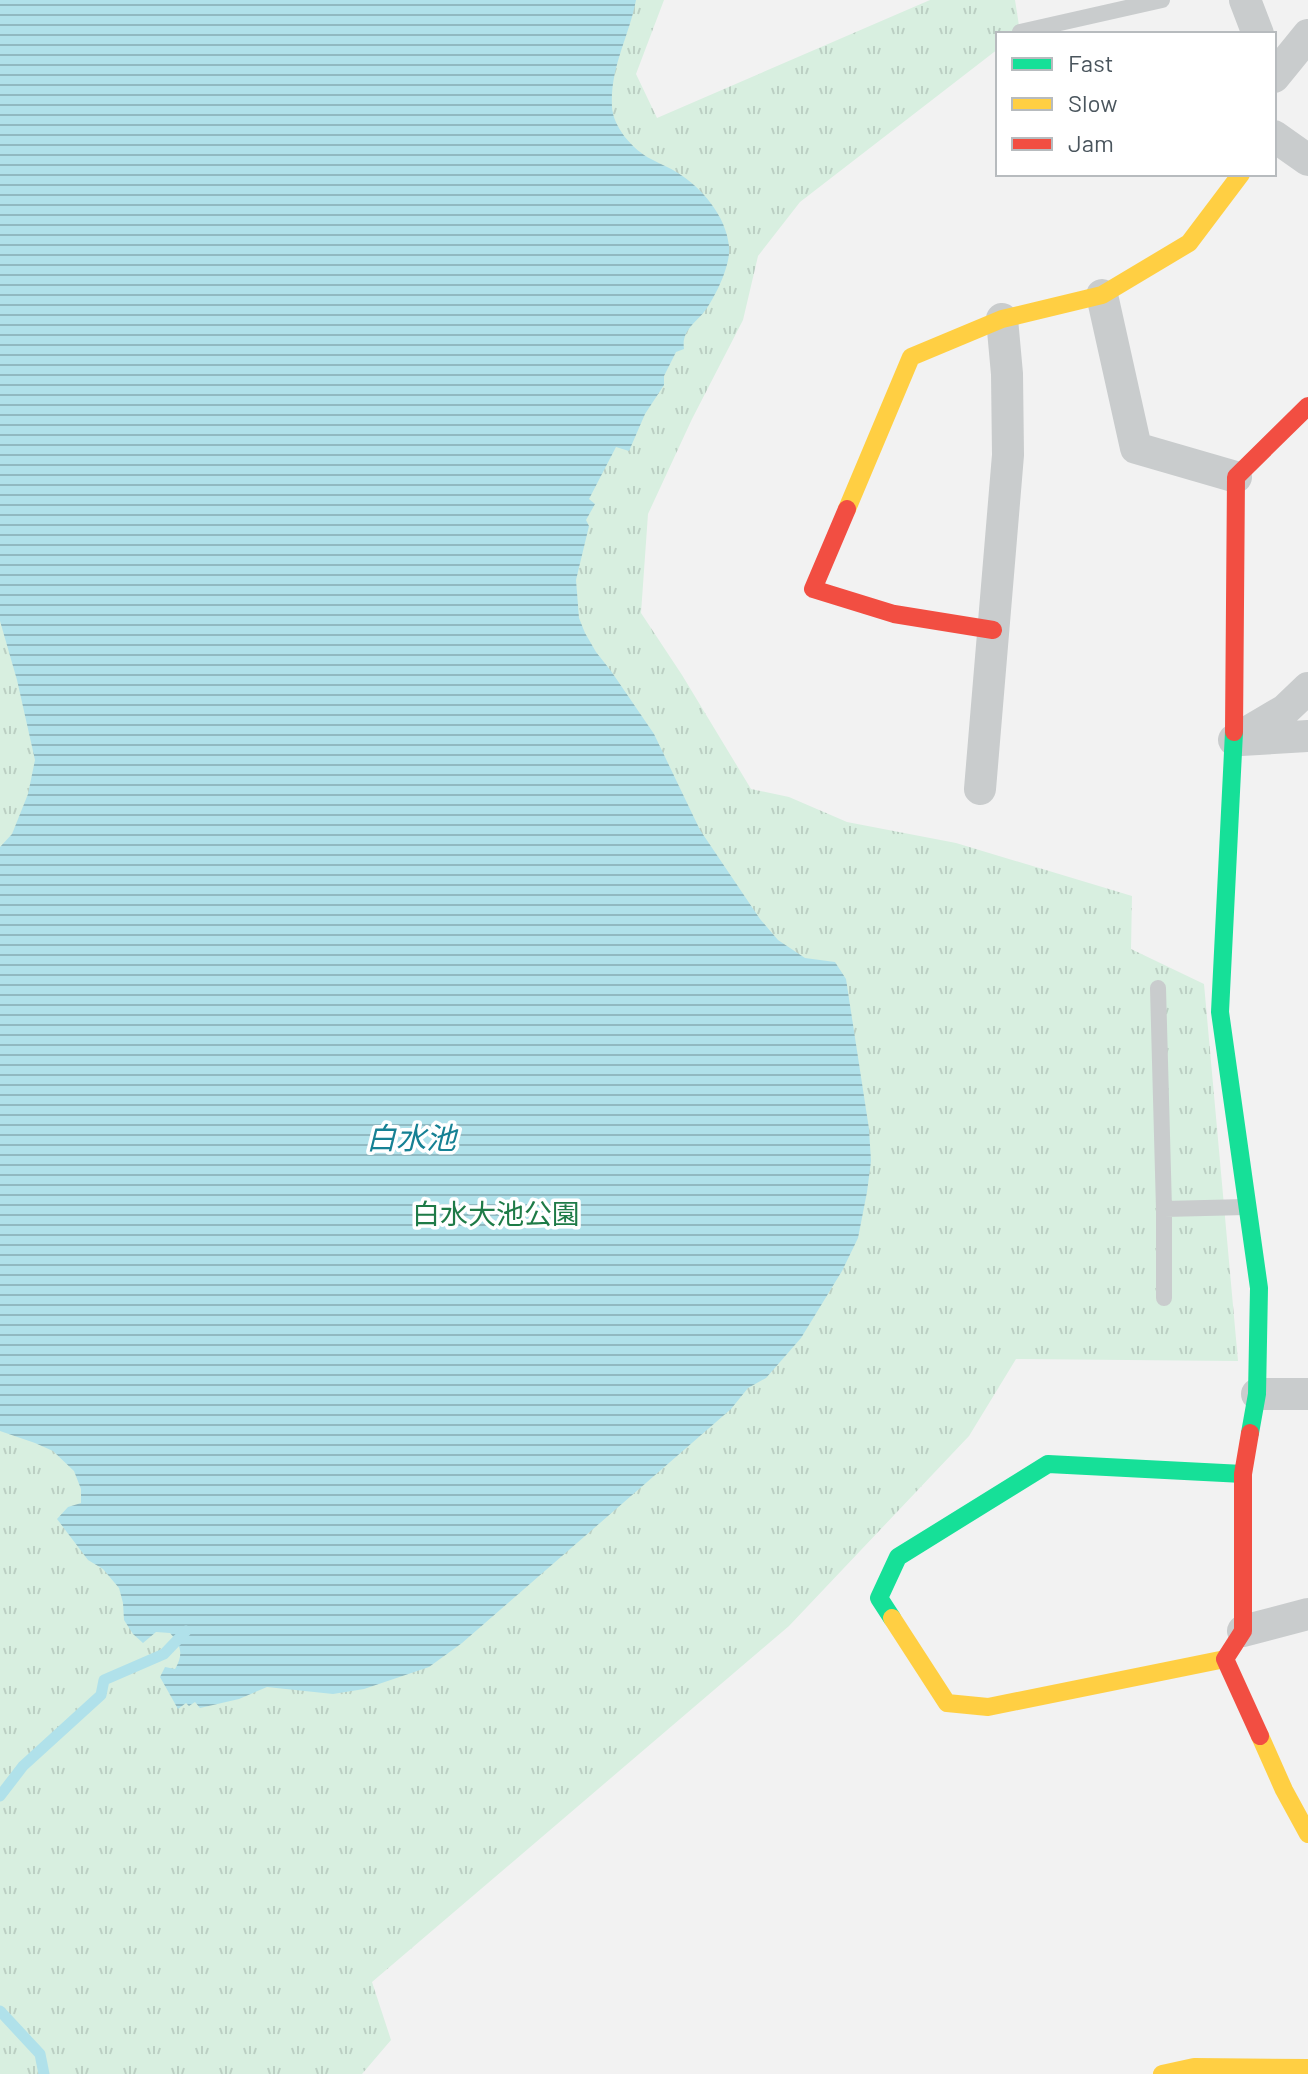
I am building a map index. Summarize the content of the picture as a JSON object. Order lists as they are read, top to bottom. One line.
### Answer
{"water":["白水池"],"parks":["白水大池公園"],"legend":["Fast","Slow","Jam"]}
